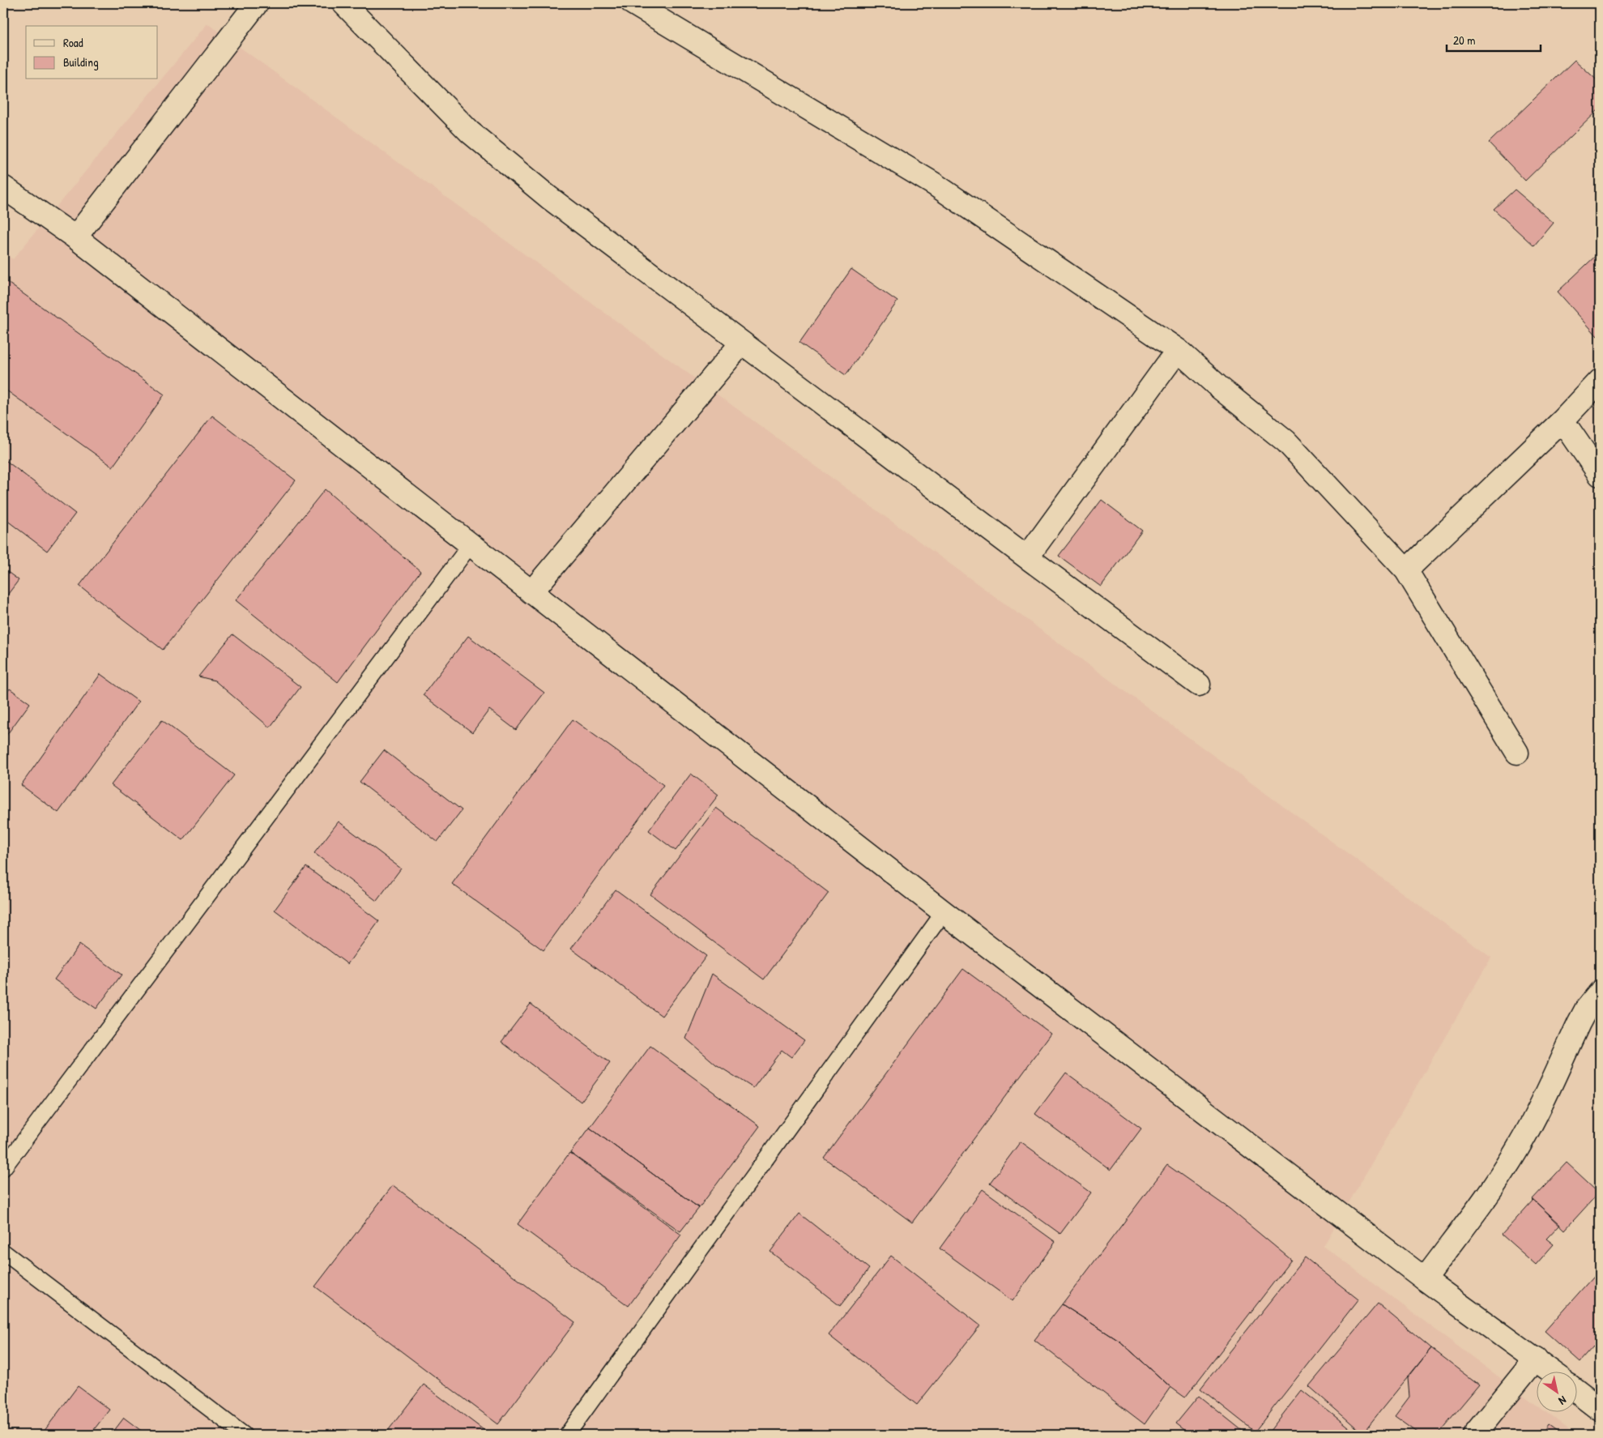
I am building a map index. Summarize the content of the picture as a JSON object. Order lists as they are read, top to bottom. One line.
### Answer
{"legend":["Road","Building"],"scale_bar":"20 m","north":"bottom right"}
